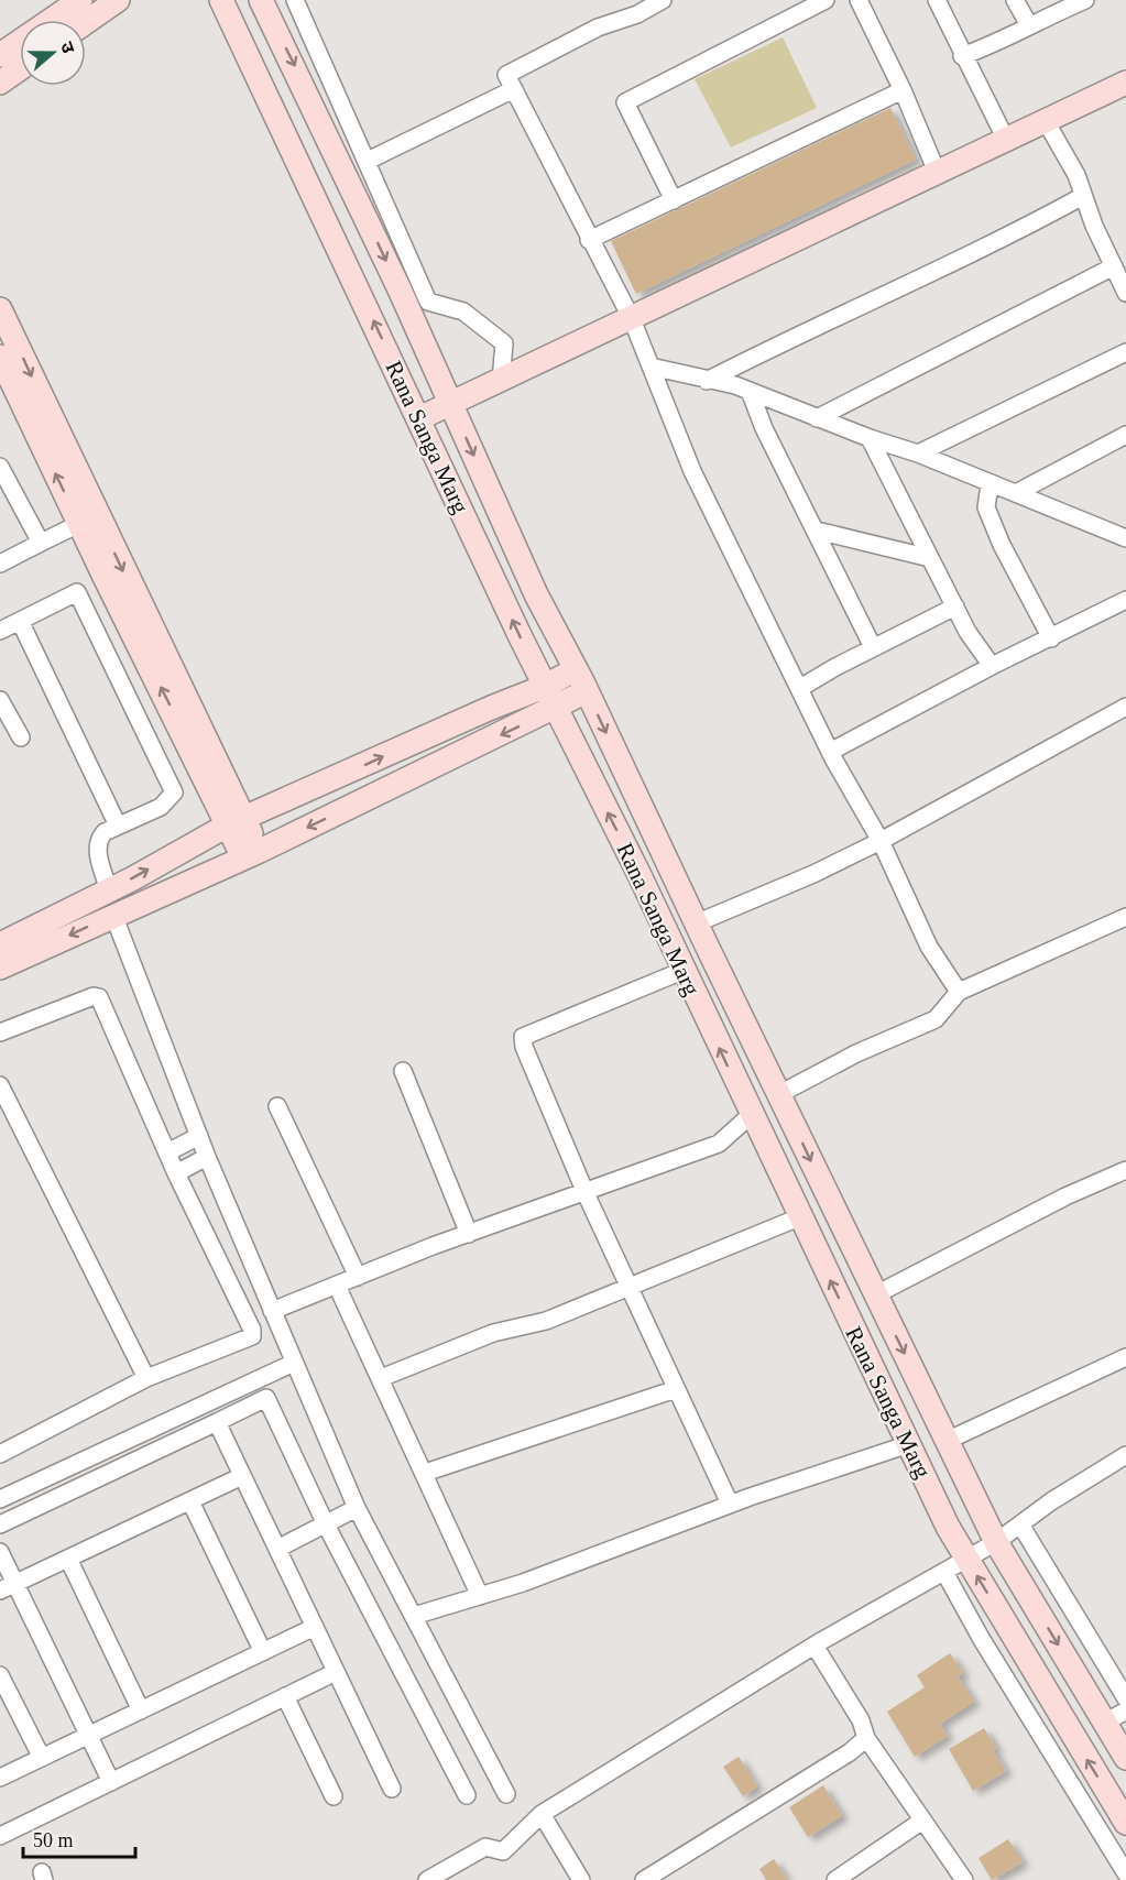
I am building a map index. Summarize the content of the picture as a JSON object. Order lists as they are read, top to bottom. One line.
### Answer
{"streets":{"main road":["Rana Sanga Marg"]},"scale_bar":"50 m","north":"right"}
